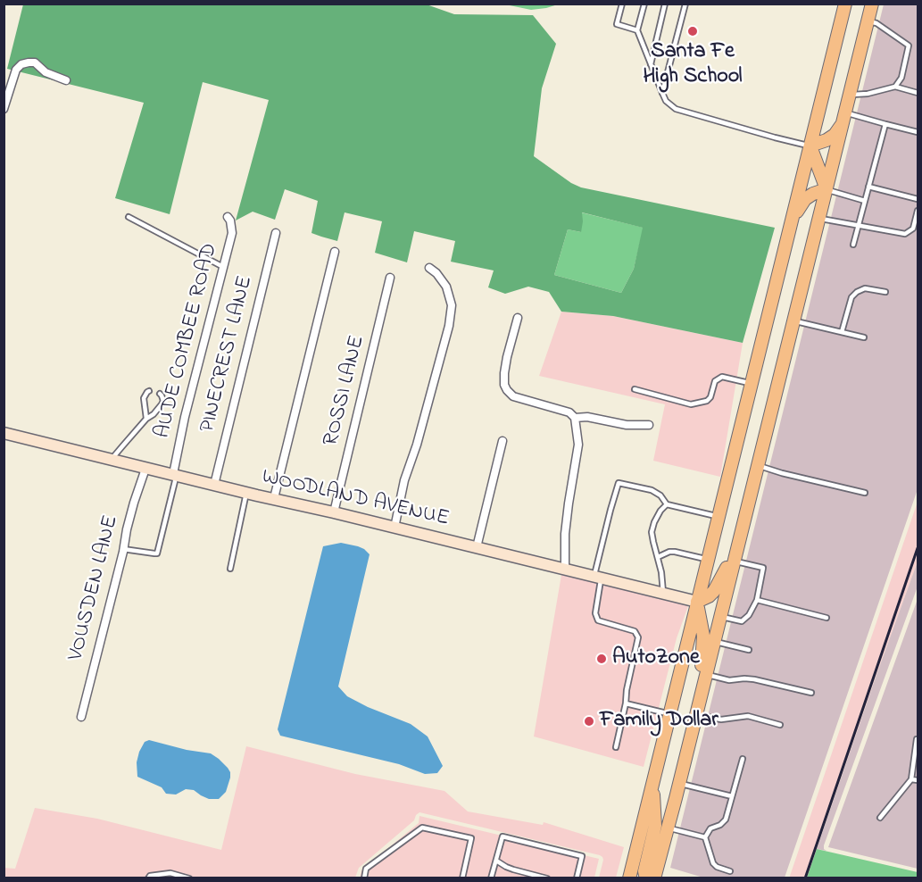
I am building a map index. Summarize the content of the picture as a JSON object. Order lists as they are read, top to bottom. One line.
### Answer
{"streets":{"street":["AUDE COMBEE ROAD","PINECREST LANE","ROSSI LANE","WOODLAND AVENUE","VOUSDEN LANE"]},"crossings":[["AUDE COMBEE ROAD","WOODLAND AVENUE"],["PINECREST LANE","WOODLAND AVENUE"],["ROSSI LANE","WOODLAND AVENUE"],["WOODLAND AVENUE","VOUSDEN LANE"]],"places":["Santa Fe High School","AutoZone","Family Dollar"]}
